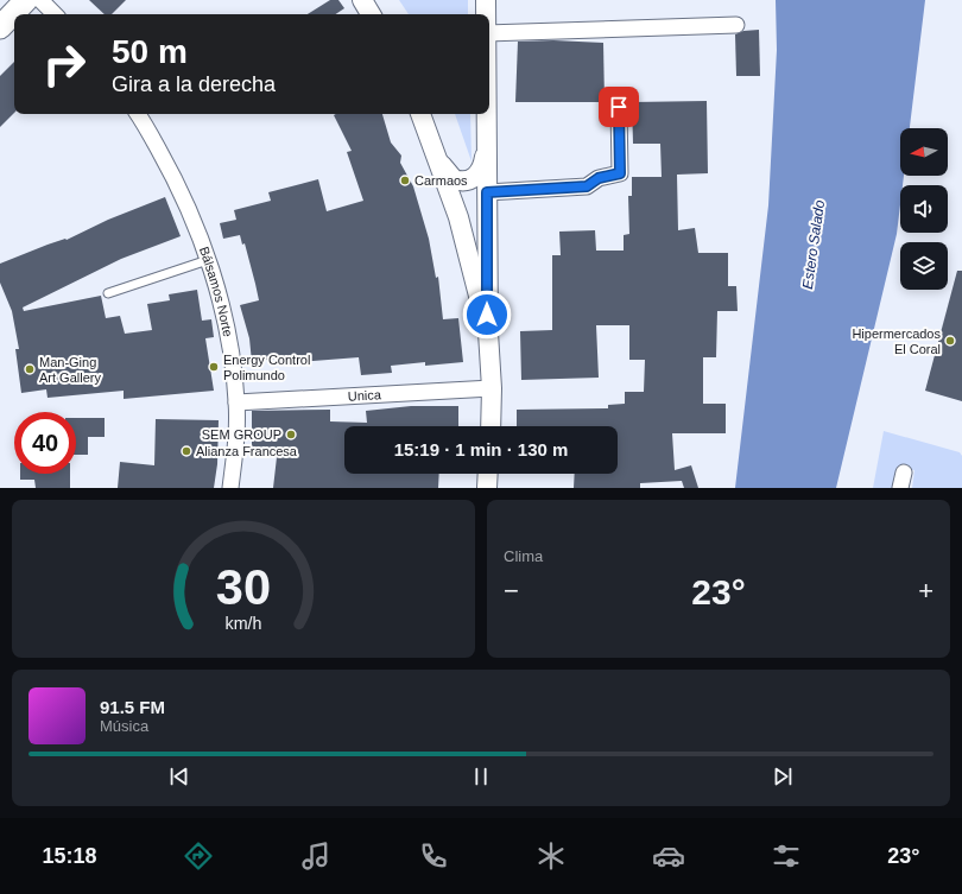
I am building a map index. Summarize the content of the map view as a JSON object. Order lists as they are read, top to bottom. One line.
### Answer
{"streets":{"street":["Bálsamos Norte","Unica"]},"crossings":[["Bálsamos Norte","Unica"]],"water":["Estero Salado"],"places":["Carmaos","Hipermercados El Coral","Energy Control Polimundo","Man-Ging Art Gallery","SEM GROUP","Alianza Francesa"],"north":"left","page":{"turn":["50 m","Gira a la derecha"],"limit":"40","trip":"15:19 · 1 min · 130 m","tile":"Clima","heat":["−","23°","+"],"song":["91.5 FM","Música"],"tabs":["15:18","23°"],"gauge":["30","km/h"]}}
